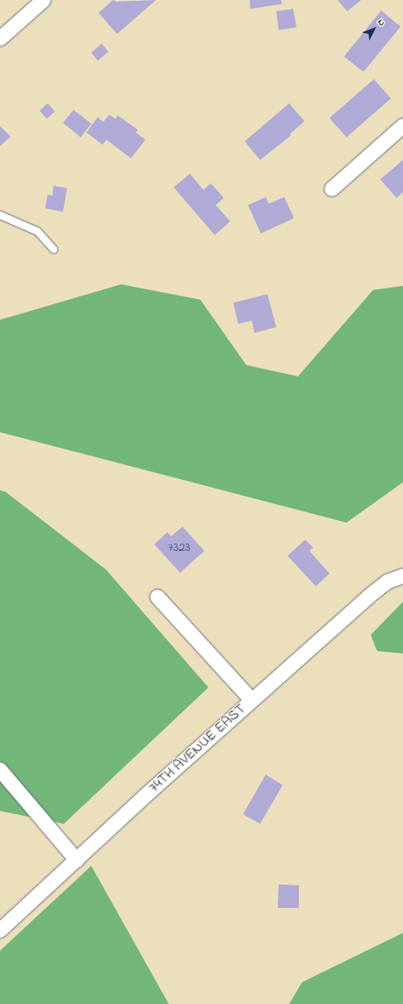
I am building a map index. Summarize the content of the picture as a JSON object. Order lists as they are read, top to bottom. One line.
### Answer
{"streets":{"street":["74TH AVENUE EAST"]},"house_numbers":["7323"],"north":"top right"}
